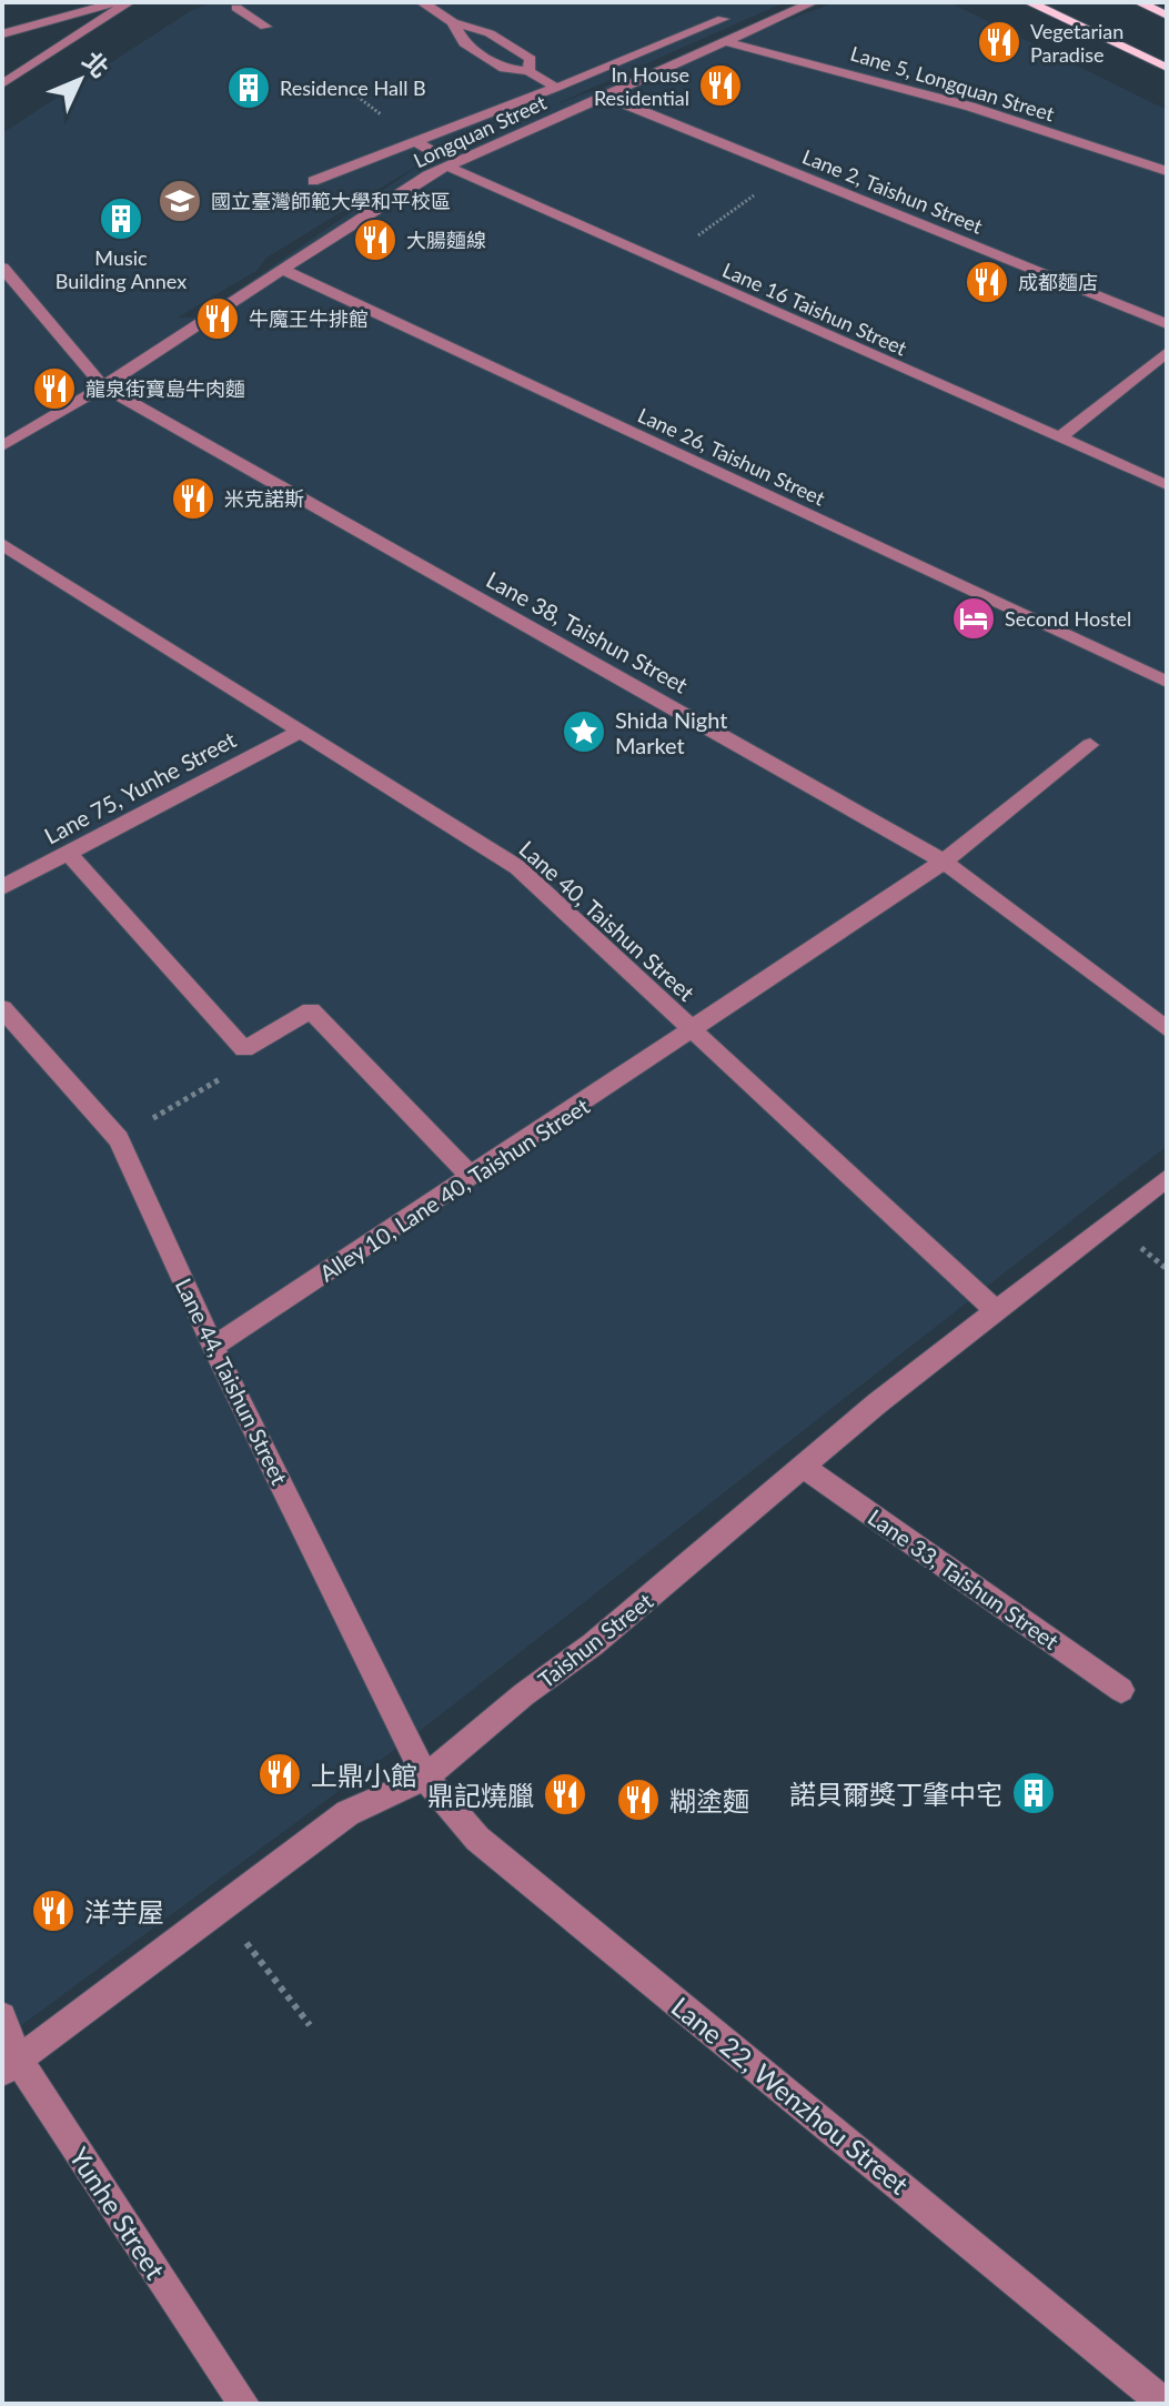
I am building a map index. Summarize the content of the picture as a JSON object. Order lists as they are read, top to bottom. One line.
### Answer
{"streets":{"street":["Lane 5, Longquan Street","Longquan Street","Lane 2, Taishun Street","Lane 16 Taishun Street","Lane 26, Taishun Street","Lane 38, Taishun Street","Lane 75, Yunhe Street","Lane 40, Taishun Street","Alley 10, Lane 40, Taishun Street","Lane 44, Taishun Street","Lane 33, Taishun Street","Taishun Street","Lane 22, Wenzhou Street","Yunhe Street"]},"crossings":[["Lane 5, Longquan Street","Longquan Street"],["Longquan Street","Lane 2, Taishun Street"],["Longquan Street","Lane 16 Taishun Street"],["Longquan Street","Lane 26, Taishun Street"],["Longquan Street","Lane 38, Taishun Street"],["Lane 38, Taishun Street","Alley 10, Lane 40, Taishun Street"],["Lane 75, Yunhe Street","Lane 40, Taishun Street"],["Lane 40, Taishun Street","Alley 10, Lane 40, Taishun Street"],["Lane 40, Taishun Street","Taishun Street"],["Alley 10, Lane 40, Taishun Street","Lane 44, Taishun Street"],["Lane 44, Taishun Street","Taishun Street"],["Lane 44, Taishun Street","Lane 22, Wenzhou Street"],["Lane 33, Taishun Street","Taishun Street"],["Taishun Street","Lane 22, Wenzhou Street"],["Taishun Street","Yunhe Street"]],"places":{"restaurant":["Vegetarian Paradise","In House Residential","大腸麵線","成都麵店","牛魔王牛排館","龍泉街寶島牛肉麵","米克諾斯","上鼎小館","鼎記燒臘","糊塗麵","洋芋屋"],"building":["Residence Hall B","Music Building Annex","諾貝爾獎丁肇中宅"],"school or university":["國立臺灣師範大學和平校區"],"hotel":["Second Hostel"],"place":["Shida Night Market"]},"north":"top right"}
